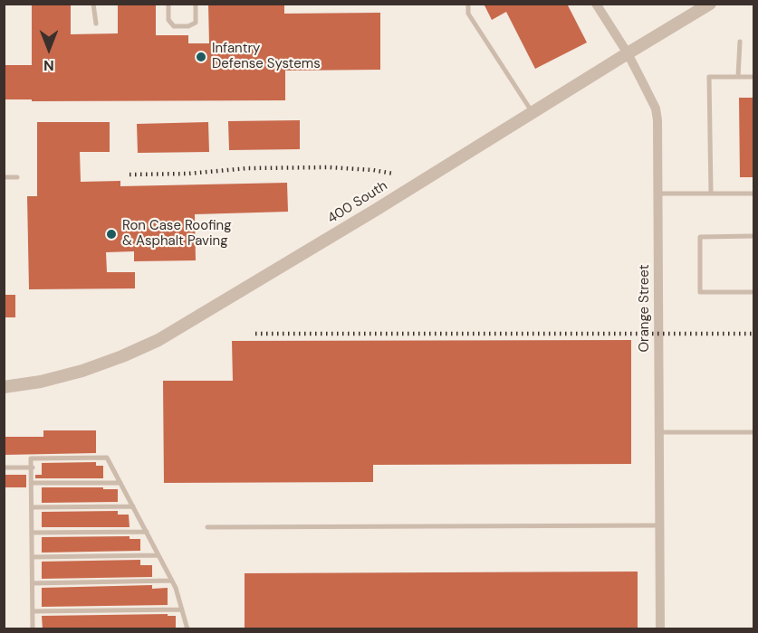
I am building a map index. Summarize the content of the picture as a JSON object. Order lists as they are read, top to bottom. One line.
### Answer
{"streets":{"street":["400 South","Orange Street"]},"crossings":[["400 South","Orange Street"]],"places":["Infantry Defense Systems","Ron Case Roofing & Asphalt Paving"],"north":"bottom"}
